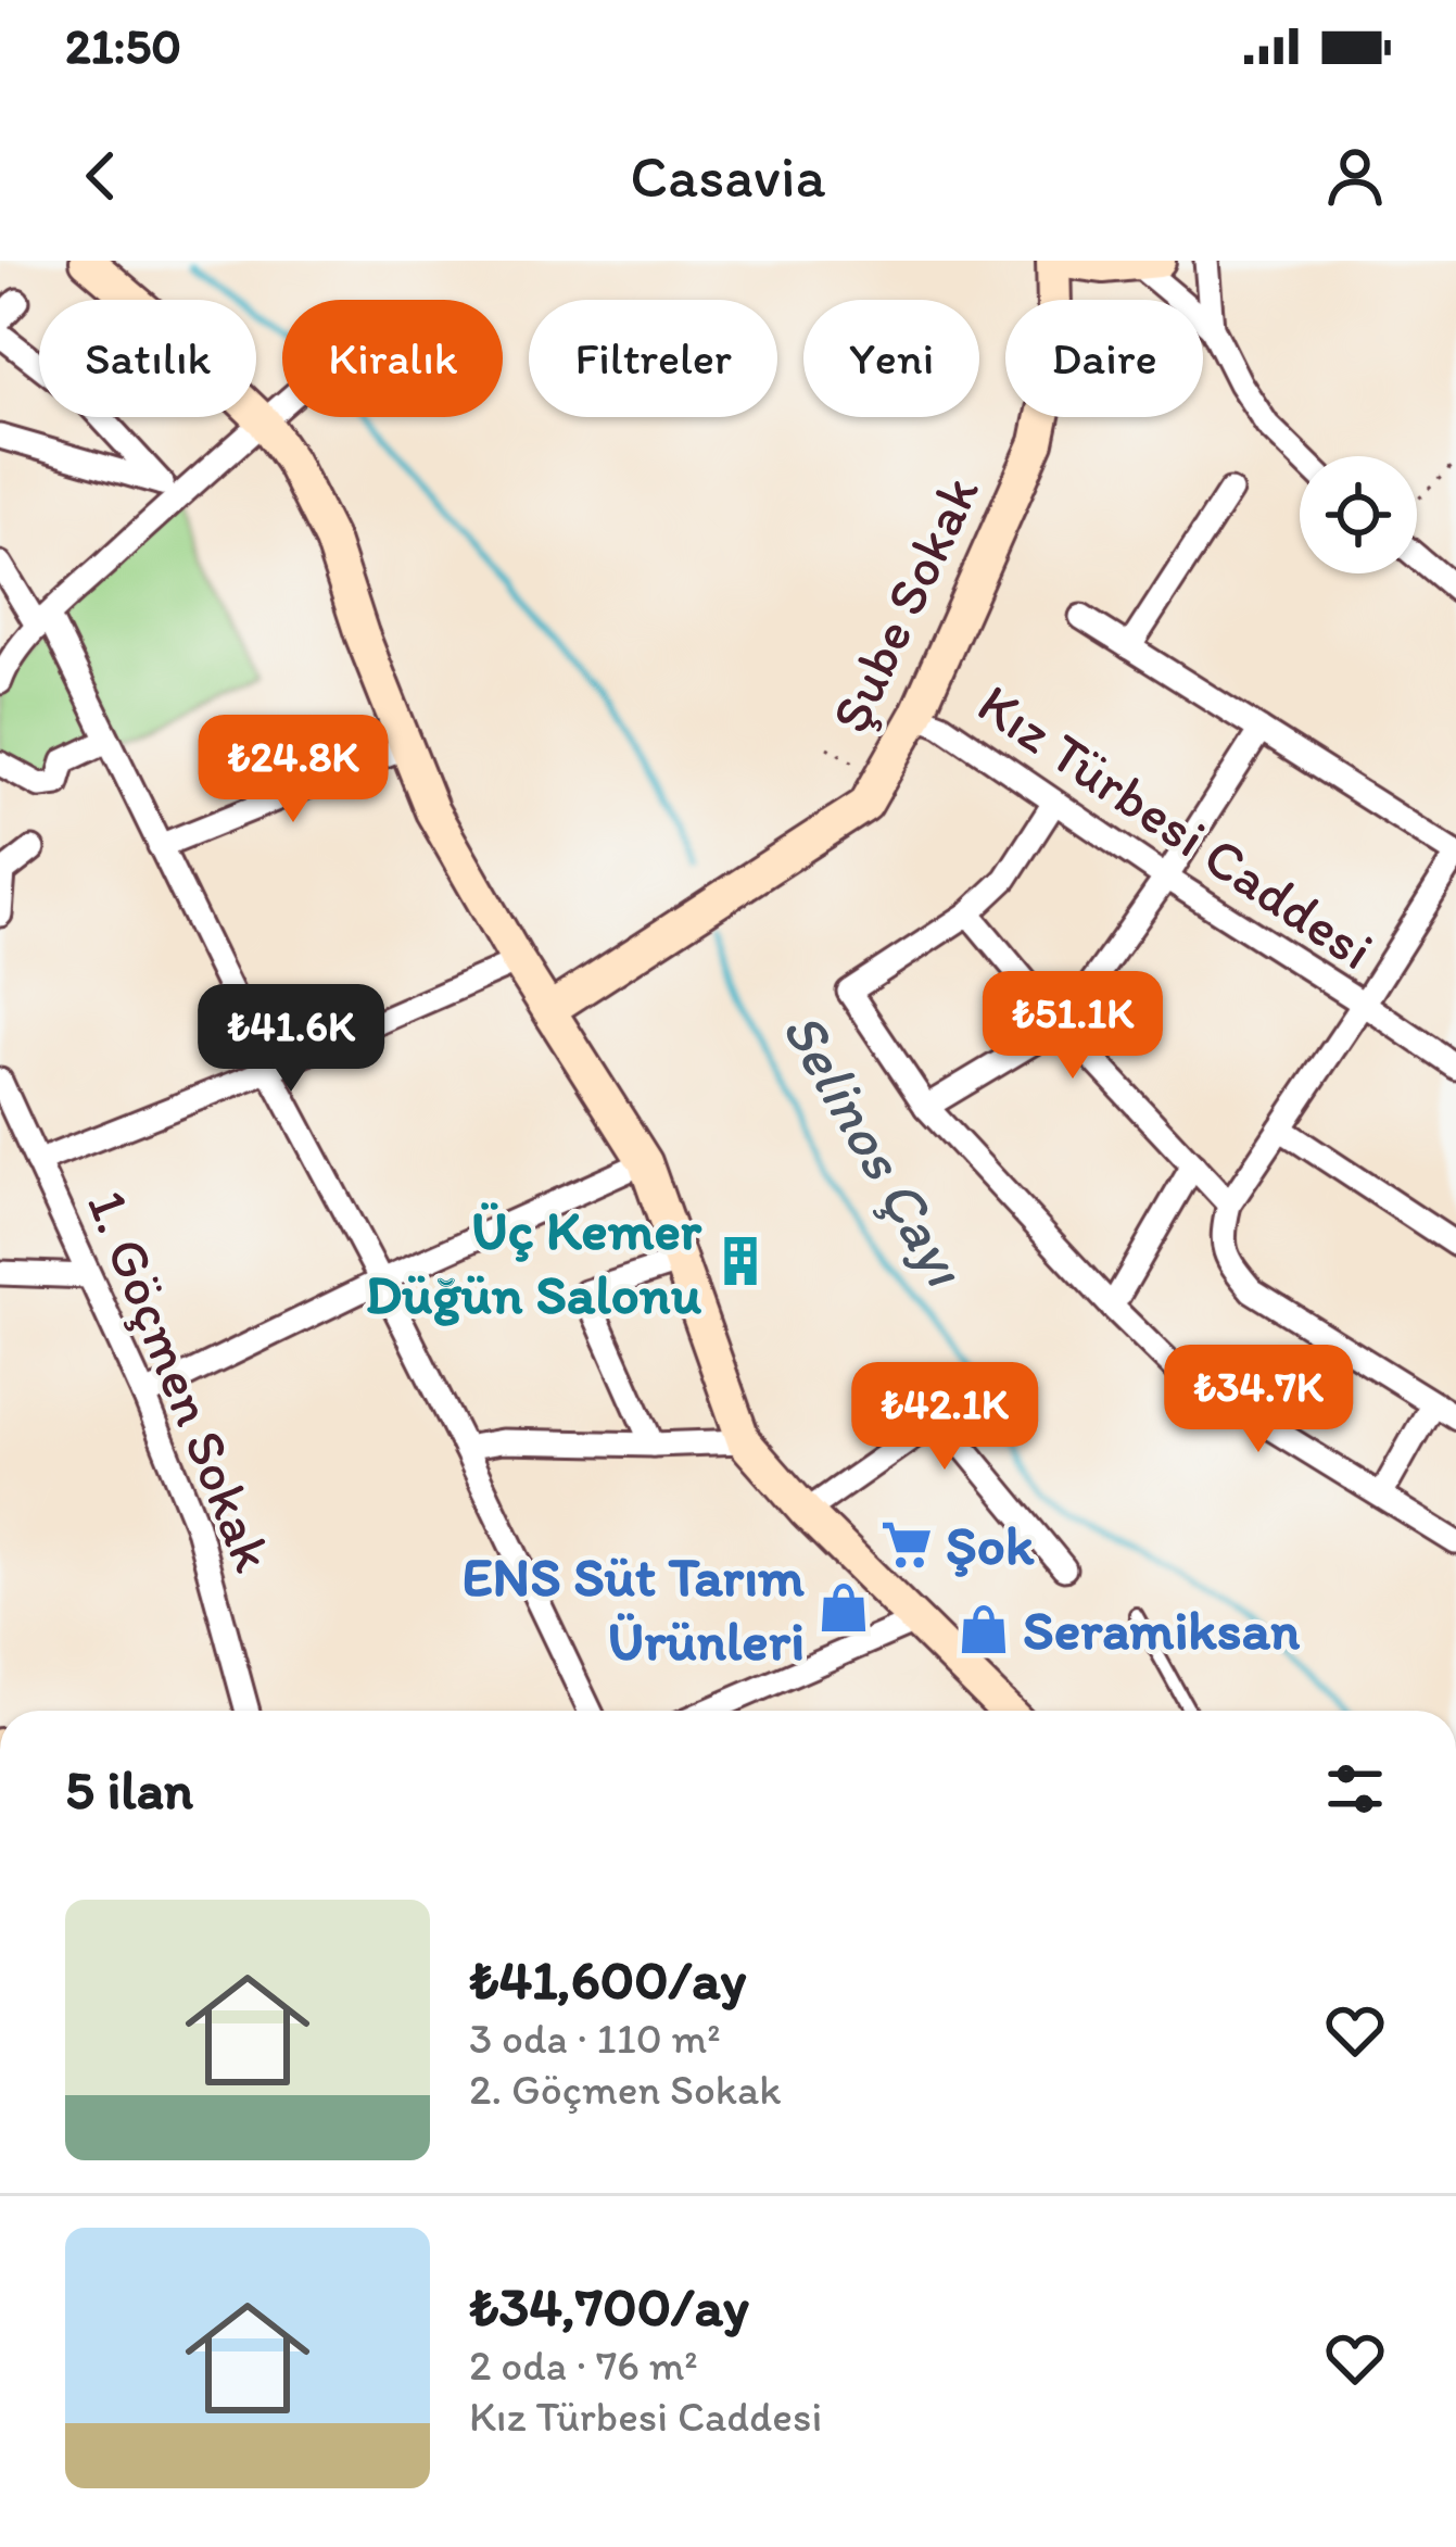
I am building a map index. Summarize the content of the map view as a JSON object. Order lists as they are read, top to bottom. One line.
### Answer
{"streets":{"main road":["Şube Sokak"],"street":["Kız Türbesi Caddesi","1. Göçmen Sokak"]},"crossings":[["Şube Sokak","Kız Türbesi Caddesi"]],"water":["Selinos Çayı"],"places":{"building":["Üç Kemer Düğün Salonu"],"supermarket":["Şok"],"shop":["ENS Süt Tarım Ürünleri","Seramiksan"]},"page":{"status":"21:50","header":"Casavia","chip":["Satılık","Kiralık","Filtreler","Yeni","Daire"],"price":["₺24.8K","₺51.1K","₺41.6K","₺34.7K","₺42.1K"],"heading":"5 ilan","list":[{"name":"₺41,600/ay","note":"3 oda · 110 m² · 2. Göçmen Sokak"},{"name":"₺34,700/ay","note":"2 oda · 76 m² · Kız Türbesi Caddesi"}]}}
